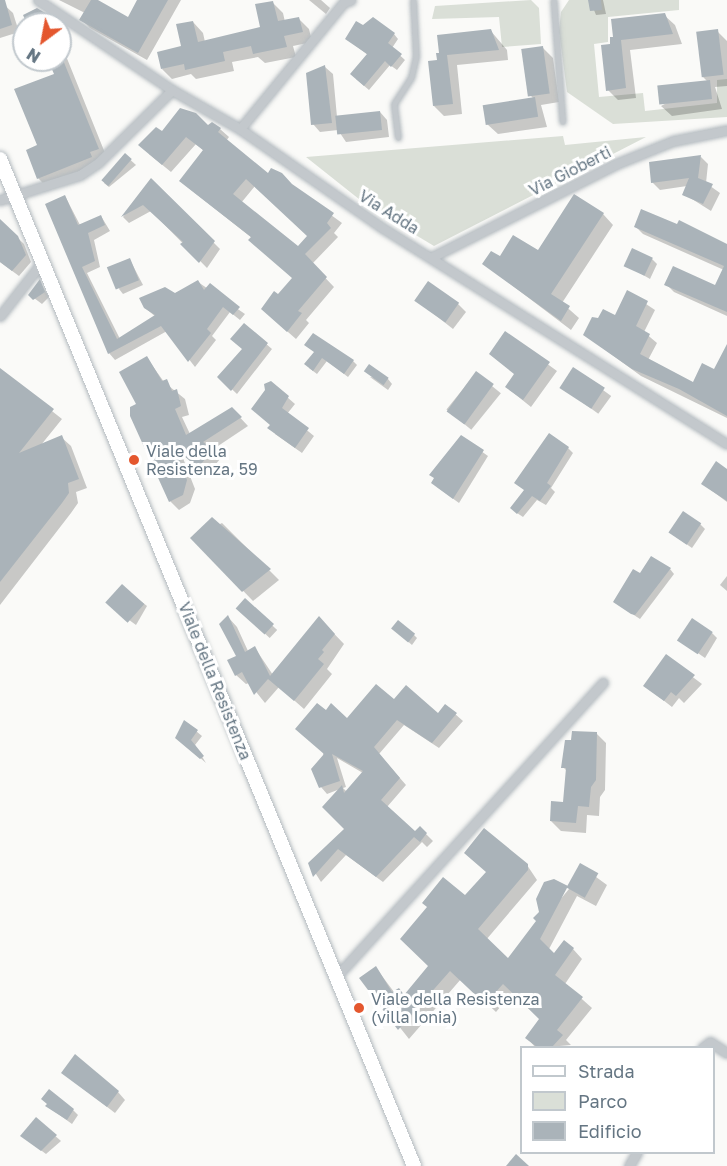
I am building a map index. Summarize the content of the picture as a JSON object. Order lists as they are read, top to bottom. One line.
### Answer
{"streets":{"main road":["Viale della Resistenza"],"street":["Via Gioberti","Via Adda"]},"crossings":[["Via Gioberti","Via Adda"]],"places":["Viale della Resistenza, 59","Viale della Resistenza (villa Ionia)"],"legend":["Strada","Parco","Edificio"],"north":"bottom left"}
